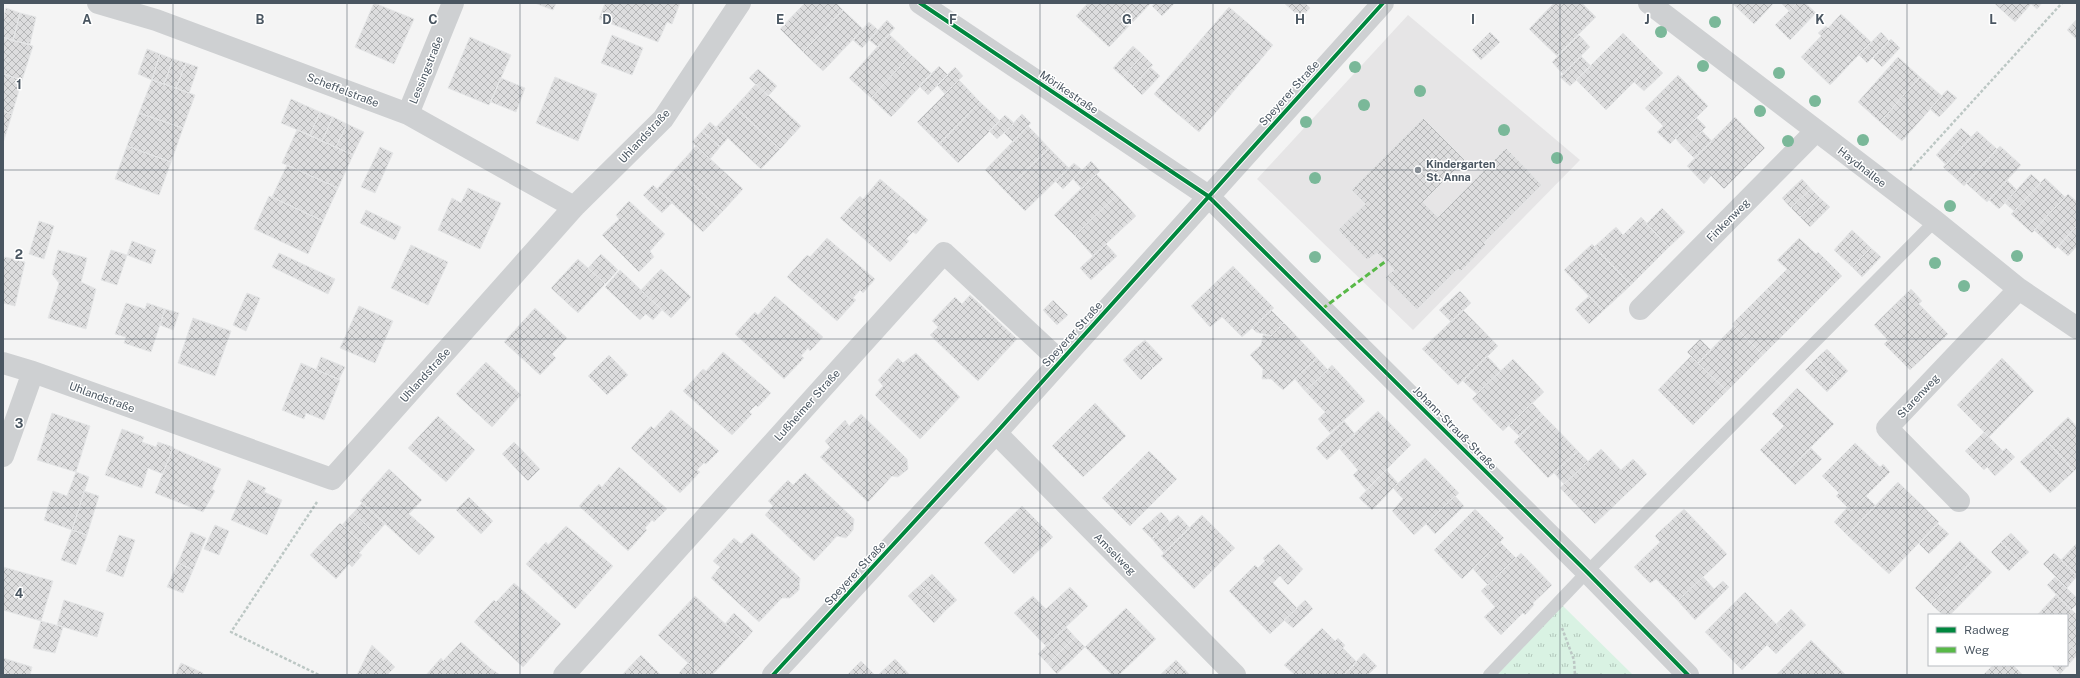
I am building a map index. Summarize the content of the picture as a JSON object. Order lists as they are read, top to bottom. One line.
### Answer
{"streets":{"street":["Lessingstraße","Scheffelstraße","Mörikestraße","Speyerer Straße","Uhlandstraße","Haydnallee","Finkenweg","Starenweg","Lußheimer Straße","Johann-Strauß-Straße","Amselweg"]},"crossings":[["Lessingstraße","Scheffelstraße"],["Scheffelstraße","Uhlandstraße"],["Mörikestraße","Speyerer Straße"],["Mörikestraße","Johann-Strauß-Straße"],["Speyerer Straße","Lußheimer Straße"],["Speyerer Straße","Johann-Strauß-Straße"],["Speyerer Straße","Amselweg"],["Haydnallee","Finkenweg"],["Haydnallee","Starenweg"]],"places":["Kindergarten St. Anna"],"legend":["Radweg","Weg"],"grid":{"columns":["A","B","C","D","E","F","G","H","I","J","K","L"],"rows":["1","2","3","4"]}}
